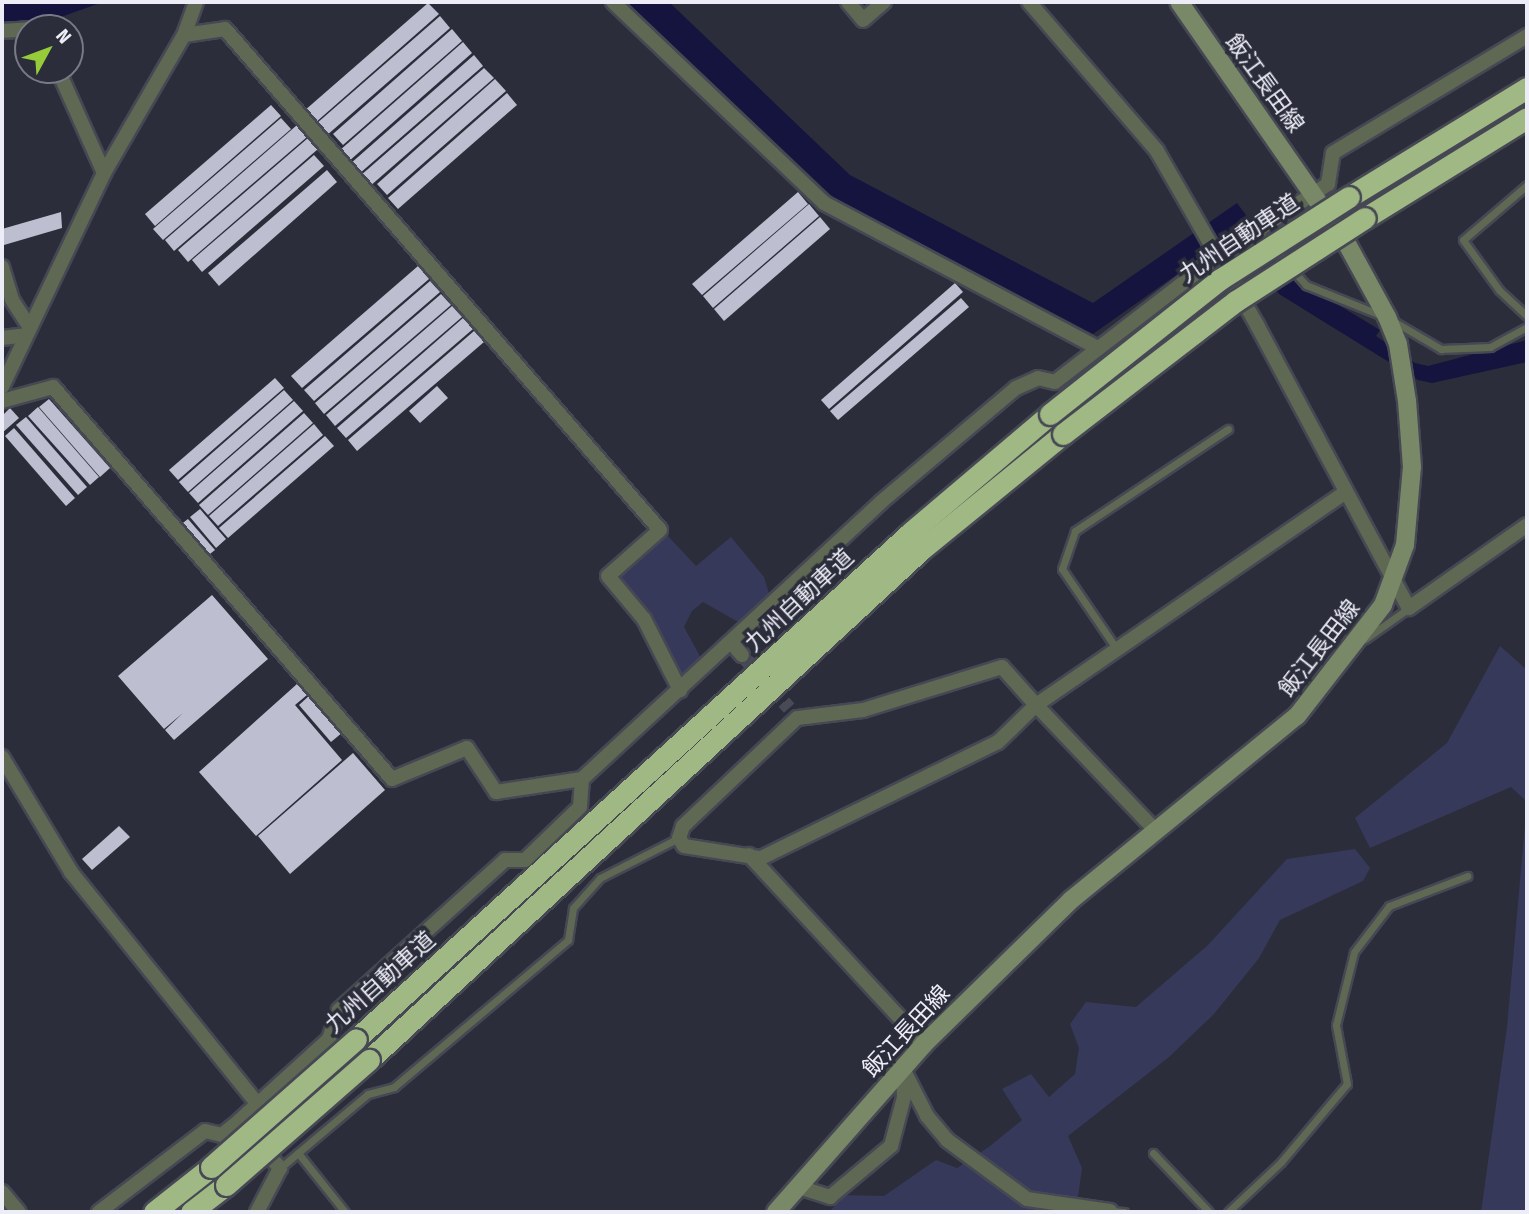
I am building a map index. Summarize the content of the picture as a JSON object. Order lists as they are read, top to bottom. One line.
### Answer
{"streets":{"highway":["九州自動車道"],"main road":["飯江長田線"]},"north":"top right"}
